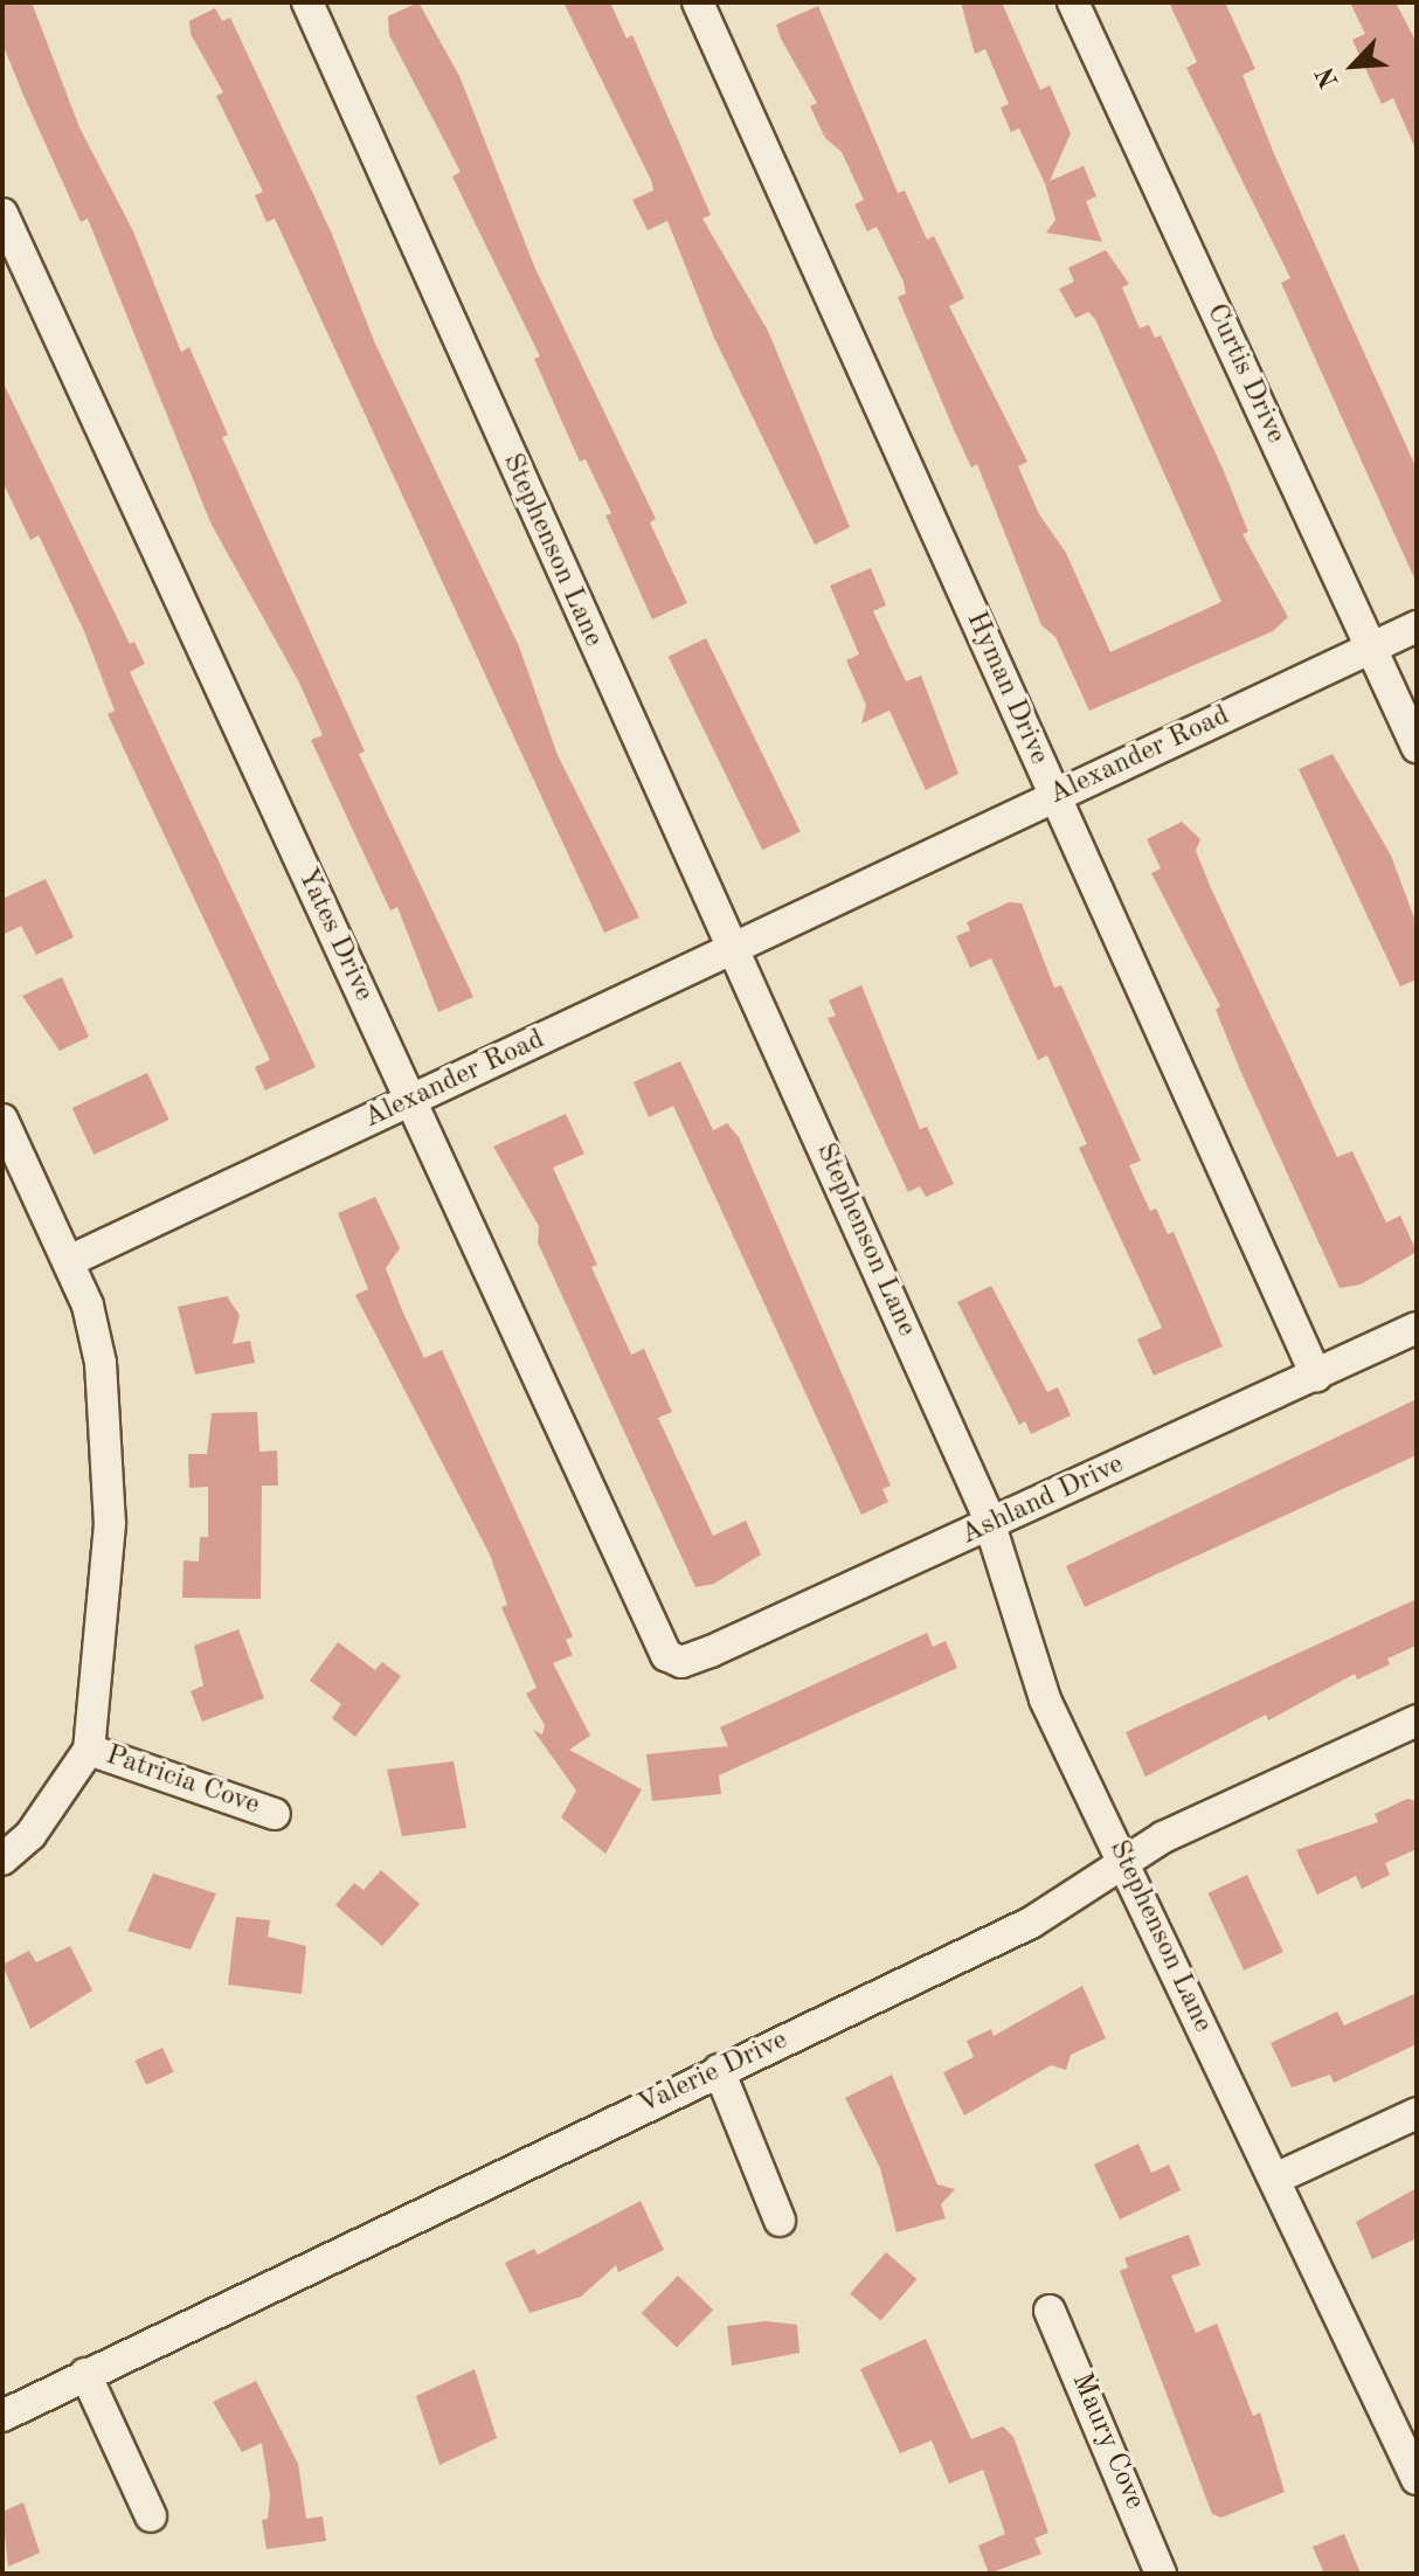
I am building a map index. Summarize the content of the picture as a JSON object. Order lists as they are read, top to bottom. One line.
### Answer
{"streets":{"street":["Curtis Drive","Stephenson Lane","Hyman Drive","Alexander Road","Yates Drive","Ashland Drive","Patricia Cove","Valerie Drive","Maury Cove"]},"crossings":[["Curtis Drive","Alexander Road"],["Stephenson Lane","Alexander Road"],["Stephenson Lane","Ashland Drive"],["Stephenson Lane","Valerie Drive"],["Hyman Drive","Alexander Road"],["Hyman Drive","Ashland Drive"],["Alexander Road","Yates Drive"],["Yates Drive","Ashland Drive"]],"north":"bottom left"}
